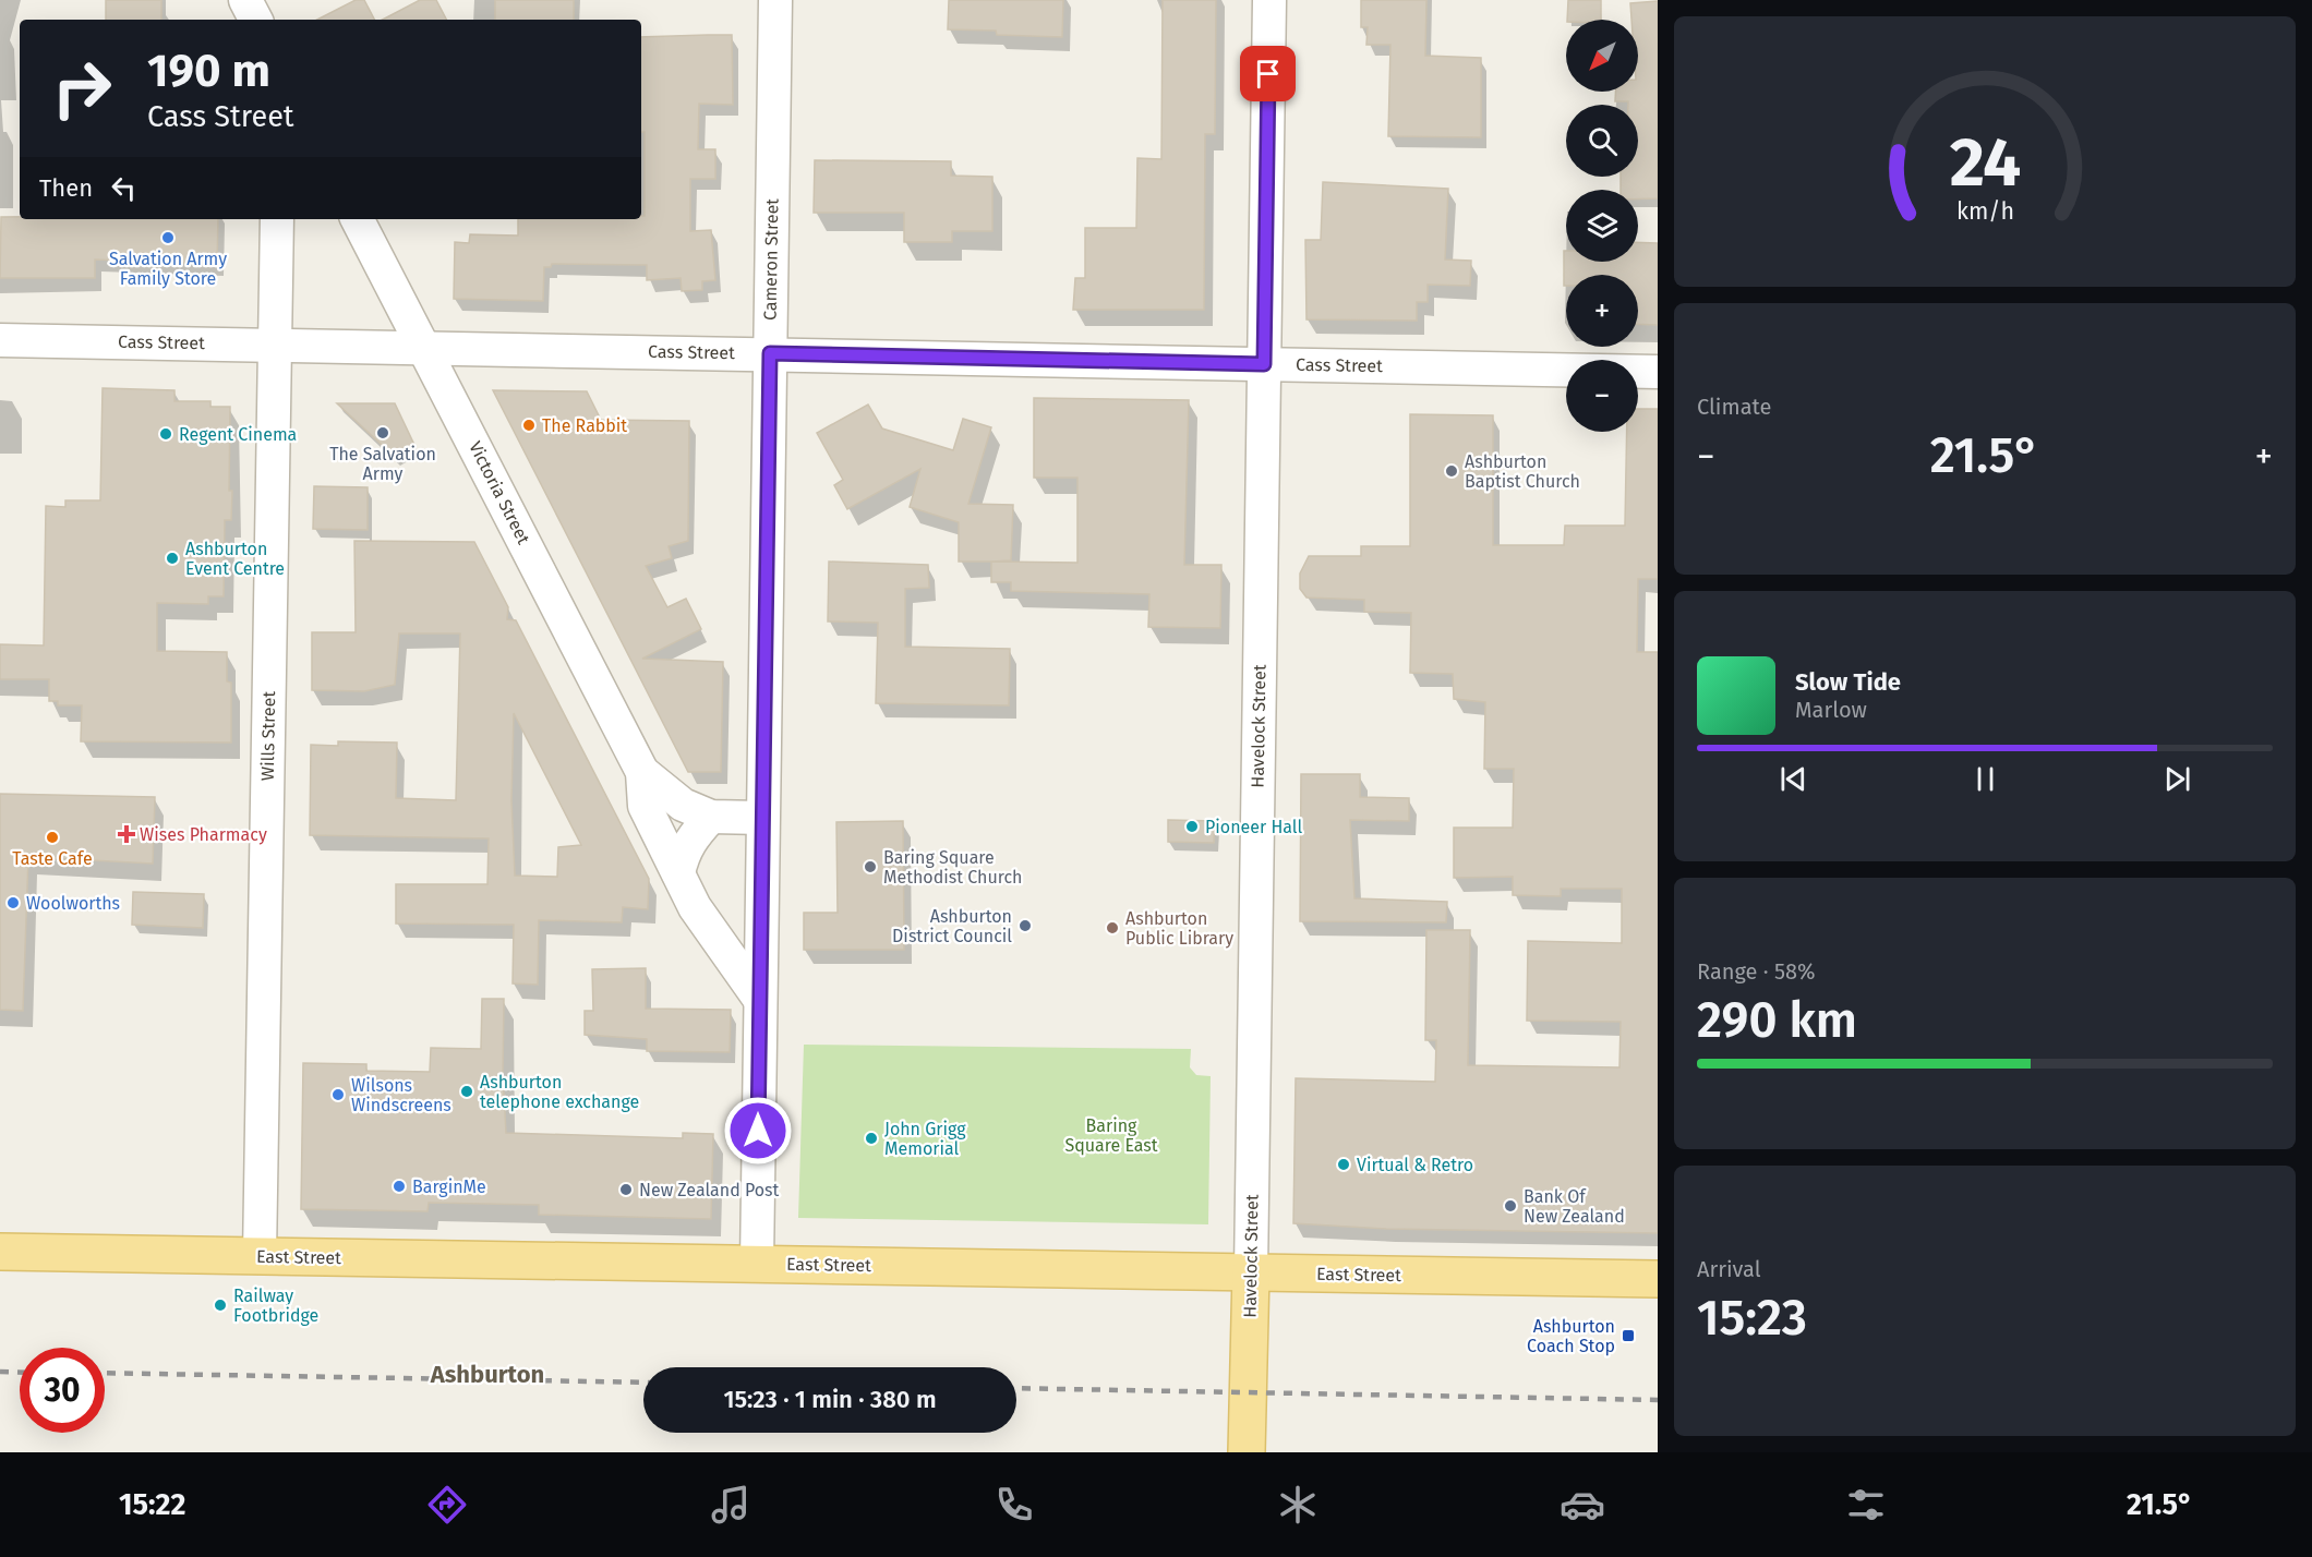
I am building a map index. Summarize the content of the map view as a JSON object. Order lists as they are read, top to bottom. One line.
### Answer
{"streets":{"main road":["Havelock Street","East Street"],"street":["Cameron Street","Cass Street","Victoria Street","Wills Street"]},"crossings":[["Cameron Street","Cass Street"],["Cameron Street","Victoria Street"],["Cameron Street","East Street"],["Cass Street","Victoria Street"],["Cass Street","Havelock Street"],["Cass Street","Wills Street"],["Havelock Street","East Street"],["Wills Street","East Street"]],"districts":["Ashburton"],"parks":["Baring Square East"],"places":{"other":["Salvation Army Family Store","The Rabbit","The Salvation Army","Regent Cinema","Ashburton Baptist Church","Ashburton Event Centre","Pioneer Hall","Taste Cafe","Baring Square Methodist Church","Woolworths","Ashburton District Council","Ashburton Public Library","Ashburton telephone exchange","Wilsons Windscreens","John Grigg Memorial","Virtual & Retro","BarginMe","New Zealand Post","Bank Of New Zealand","Railway Footbridge"],"health":["Wises Pharmacy"],"transit":["Ashburton Coach Stop"]},"north":"bottom left","page":{"map_buttons":["+","−"],"turn":["190 m","Cass Street"],"then":"Then","tile":["Climate",["Range · 58%","290 km"],["Arrival","15:23"]],"heat":["−","21.5°","+"],"song":["Slow Tide","Marlow"],"limit":"30","trip":"15:23 · 1 min · 380 m","tabs":["15:22","21.5°"],"gauge":["24","km/h"]}}
